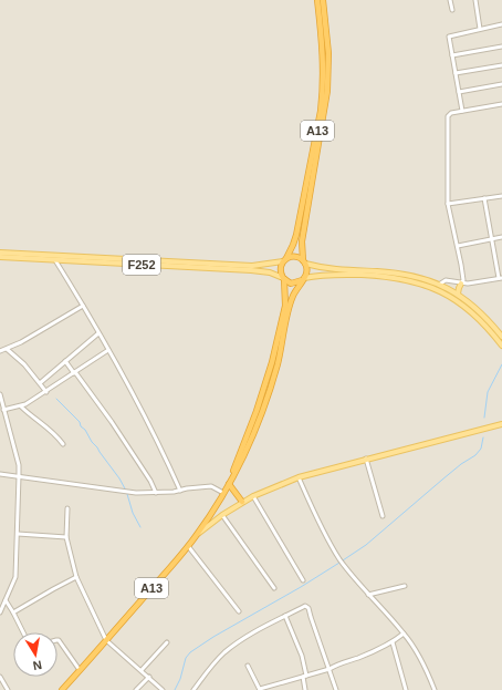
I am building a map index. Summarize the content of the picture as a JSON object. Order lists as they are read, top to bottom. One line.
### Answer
{"streets":{"highway":["A13"],"main road":["F252"]},"crossings":[["A13","F252"]],"north":"bottom"}
